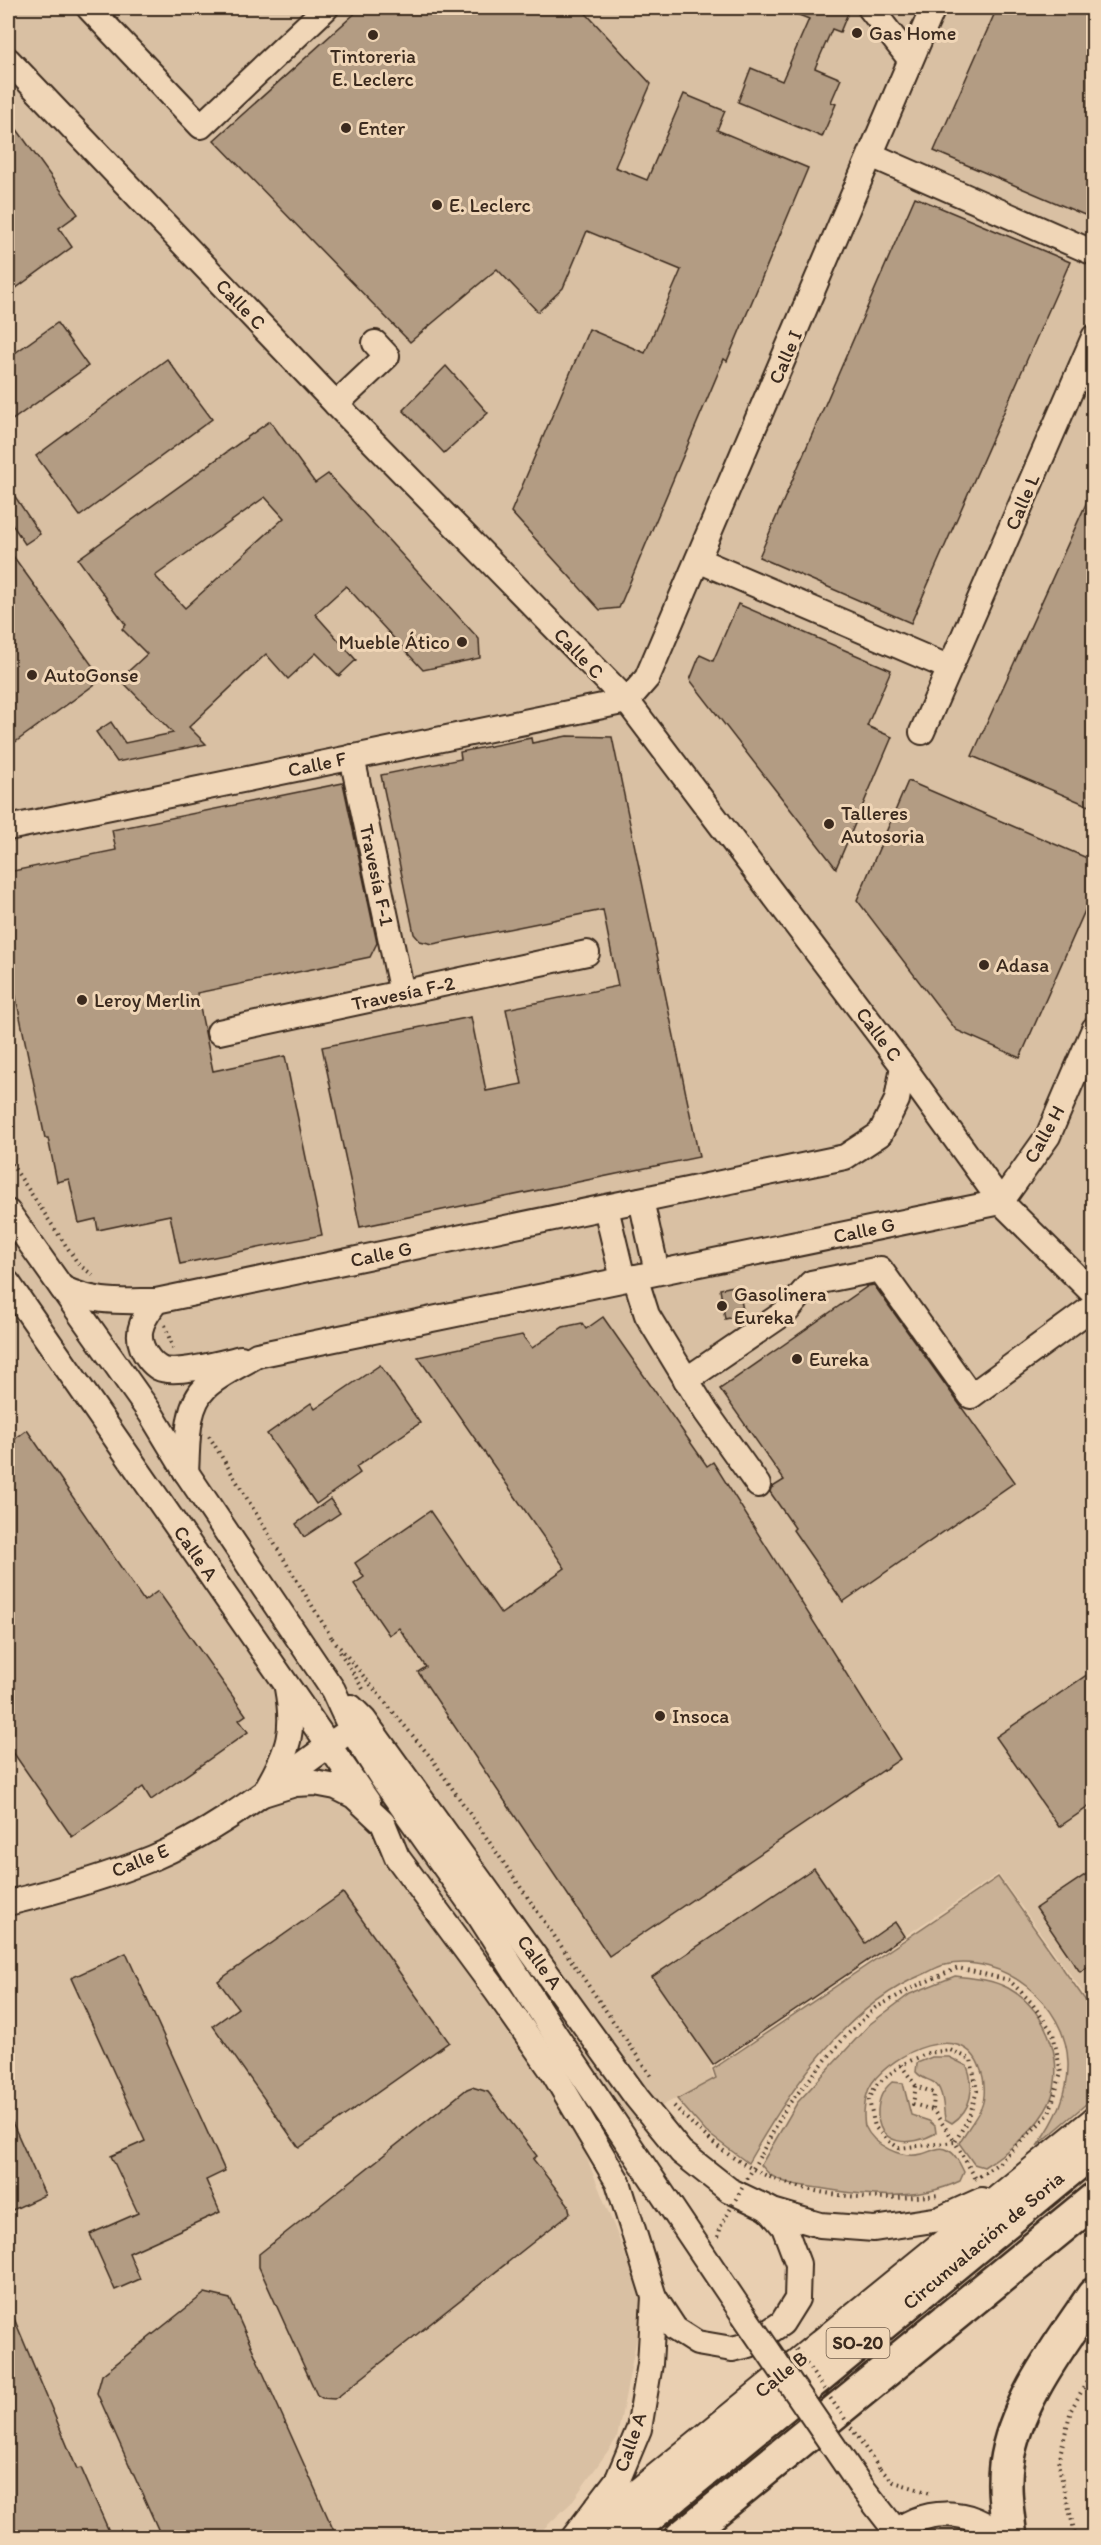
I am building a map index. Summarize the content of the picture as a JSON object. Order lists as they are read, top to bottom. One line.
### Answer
{"streets":{"highway":["Circunvalación de Soria","SO-20"],"street":["Calle C","Calle I","Calle L","Calle F","Travesía F-1","Travesía F-2","Calle H","Calle G","Calle A","Calle E","Calle B"]},"crossings":[["Calle C","Calle I"],["Calle C","Calle F"],["Calle C","Calle H"],["Calle C","Calle G"],["Calle I","Calle F"],["Calle F","Travesía F-1"],["Travesía F-1","Travesía F-2"],["Calle H","Calle G"],["Calle G","Calle A"],["Calle A","Calle E"],["Calle A","Calle B"]],"places":["Gas Home","Tintoreria E. Leclerc","Enter","E. Leclerc","Mueble Ático","AutoGonse","Talleres Autosoria","Adasa","Leroy Merlin","Gasolinera Eureka","Eureka","Insoca"]}
